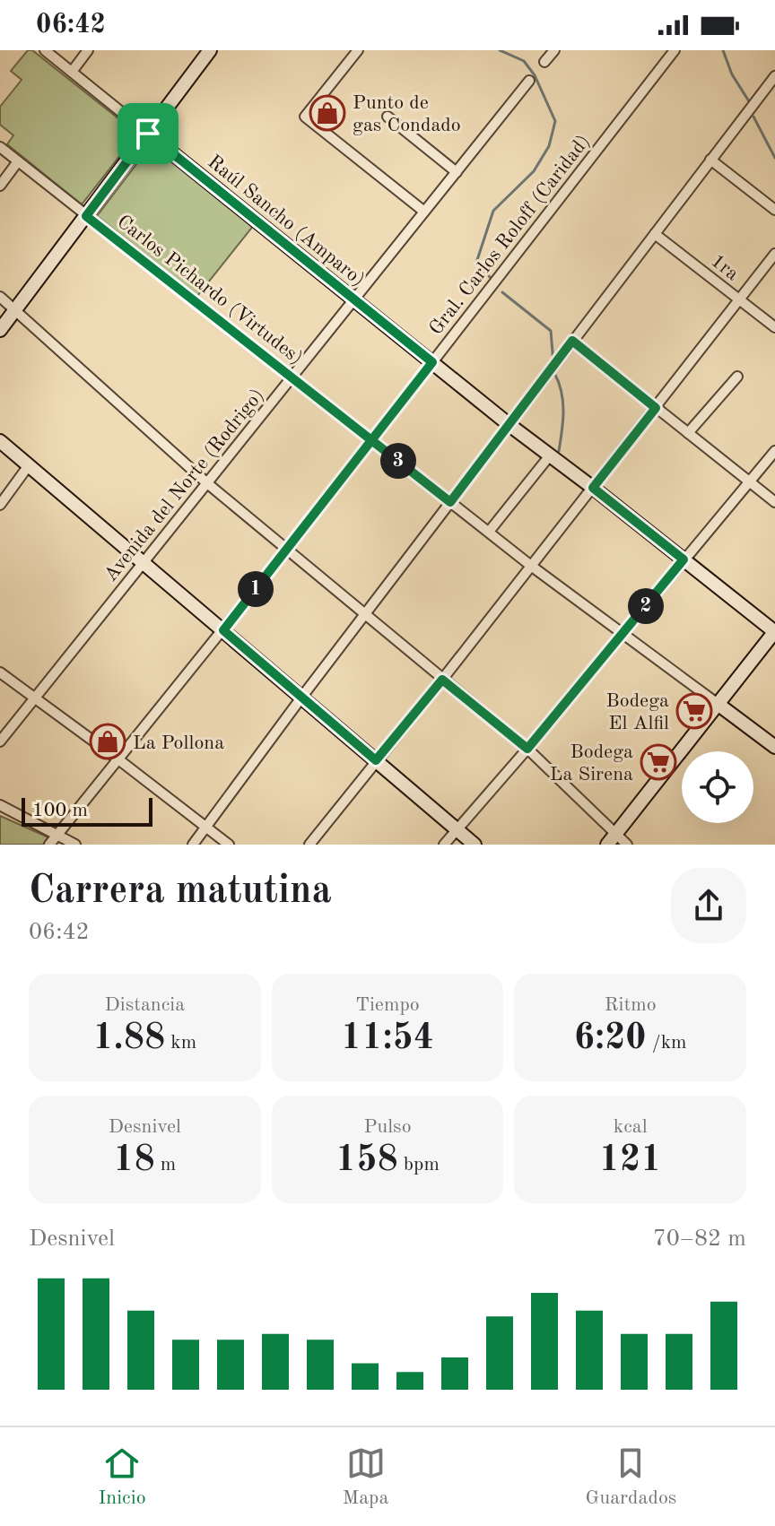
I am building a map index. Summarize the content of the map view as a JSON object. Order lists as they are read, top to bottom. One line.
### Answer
{"streets":{"street":["Raúl Sancho (Amparo)","Gral. Carlos Roloff (Caridad)","1ra","Carlos Pichardo (Virtudes)","Avenida del Norte (Rodrigo)"]},"crossings":[["Raúl Sancho (Amparo)","Gral. Carlos Roloff (Caridad)"],["Raúl Sancho (Amparo)","Avenida del Norte (Rodrigo)"],["Gral. Carlos Roloff (Caridad)","Carlos Pichardo (Virtudes)"],["Carlos Pichardo (Virtudes)","Avenida del Norte (Rodrigo)"]],"places":{"shop":["Punto de gas Condado","La Pollona"],"supermarket":["Bodega El Alfil","Bodega La Sirena"]},"scale_bar":"100 m","page":{"status":"06:42","pins":["3","1","2"],"scale":"100 m","heading":["Carrera matutina","06:42"],"stats":[["Distancia","1.88 km"],["Tiempo","11:54"],["Ritmo","6:20 /km"],["Desnivel","18 m"],["Pulso","158 bpm"],["kcal","121"]],"chart":["Desnivel","70–82 m"],"tabs":["Inicio","Mapa","Guardados"]}}
